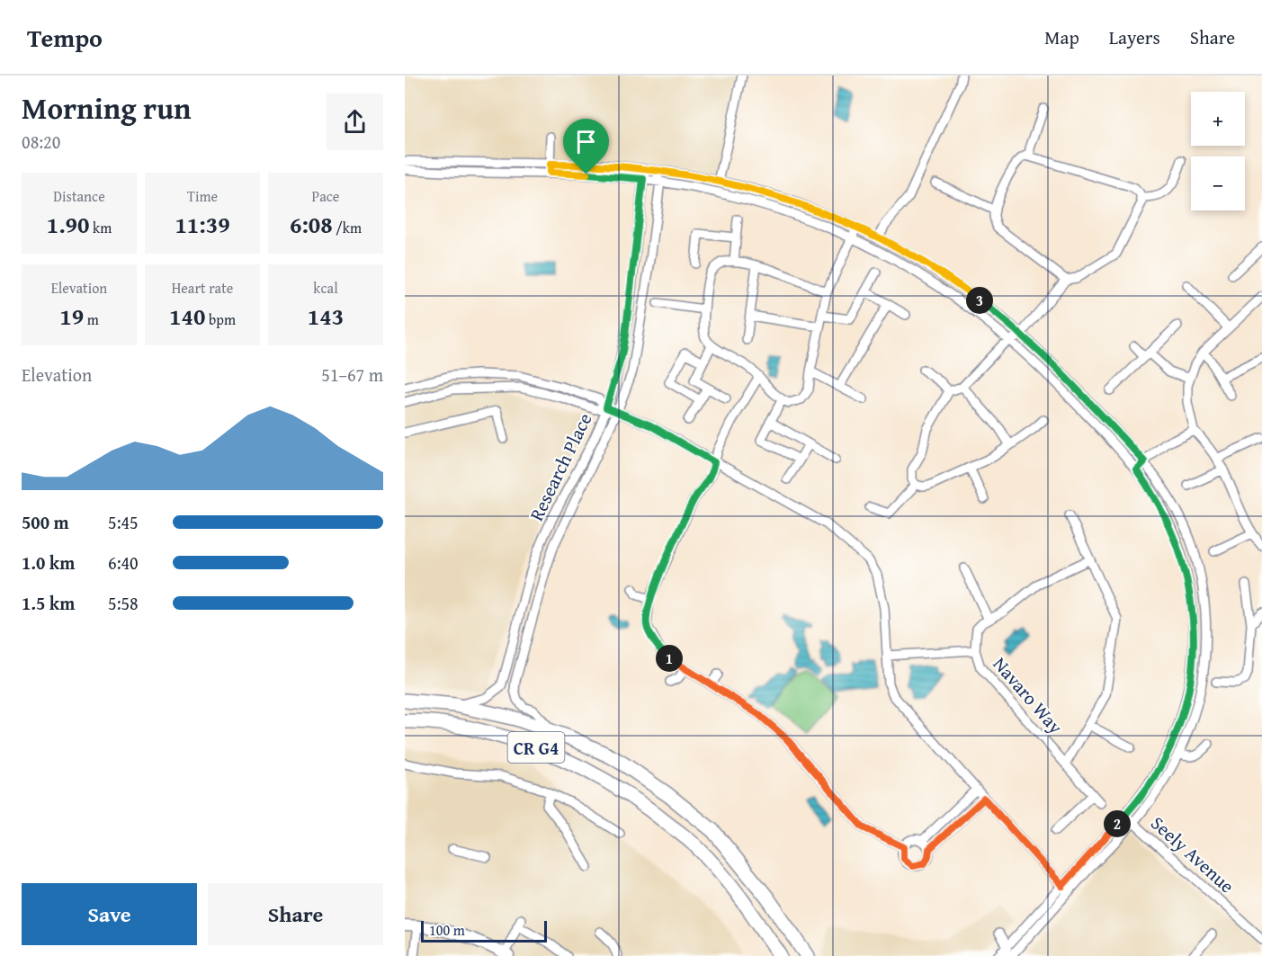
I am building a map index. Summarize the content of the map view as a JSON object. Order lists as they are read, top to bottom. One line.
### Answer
{"streets":{"highway":["CR G4"],"street":["Research Place","Navaro Way","Seely Avenue"]},"crossings":[["Research Place","CR G4"]],"scale_bar":"100 m","page":{"header":"Tempo","nav":["Map","Layers","Share"],"heading":["Morning run","08:20"],"map_buttons":["+","−"],"stats":[["Distance","1.90 km"],["Time","11:39"],["Pace","6:08 /km"],["Elevation","19 m"],["Heart rate","140 bpm"],["kcal","143"]],"pins":["3","1","2"],"chart":["Elevation","51–67 m"],"list":[{"name":"500 m","note":"5:45"},{"name":"1.0 km","note":"6:40"},{"name":"1.5 km","note":"5:58"}],"buttons":["Save","Share"],"scale":"100 m"}}
